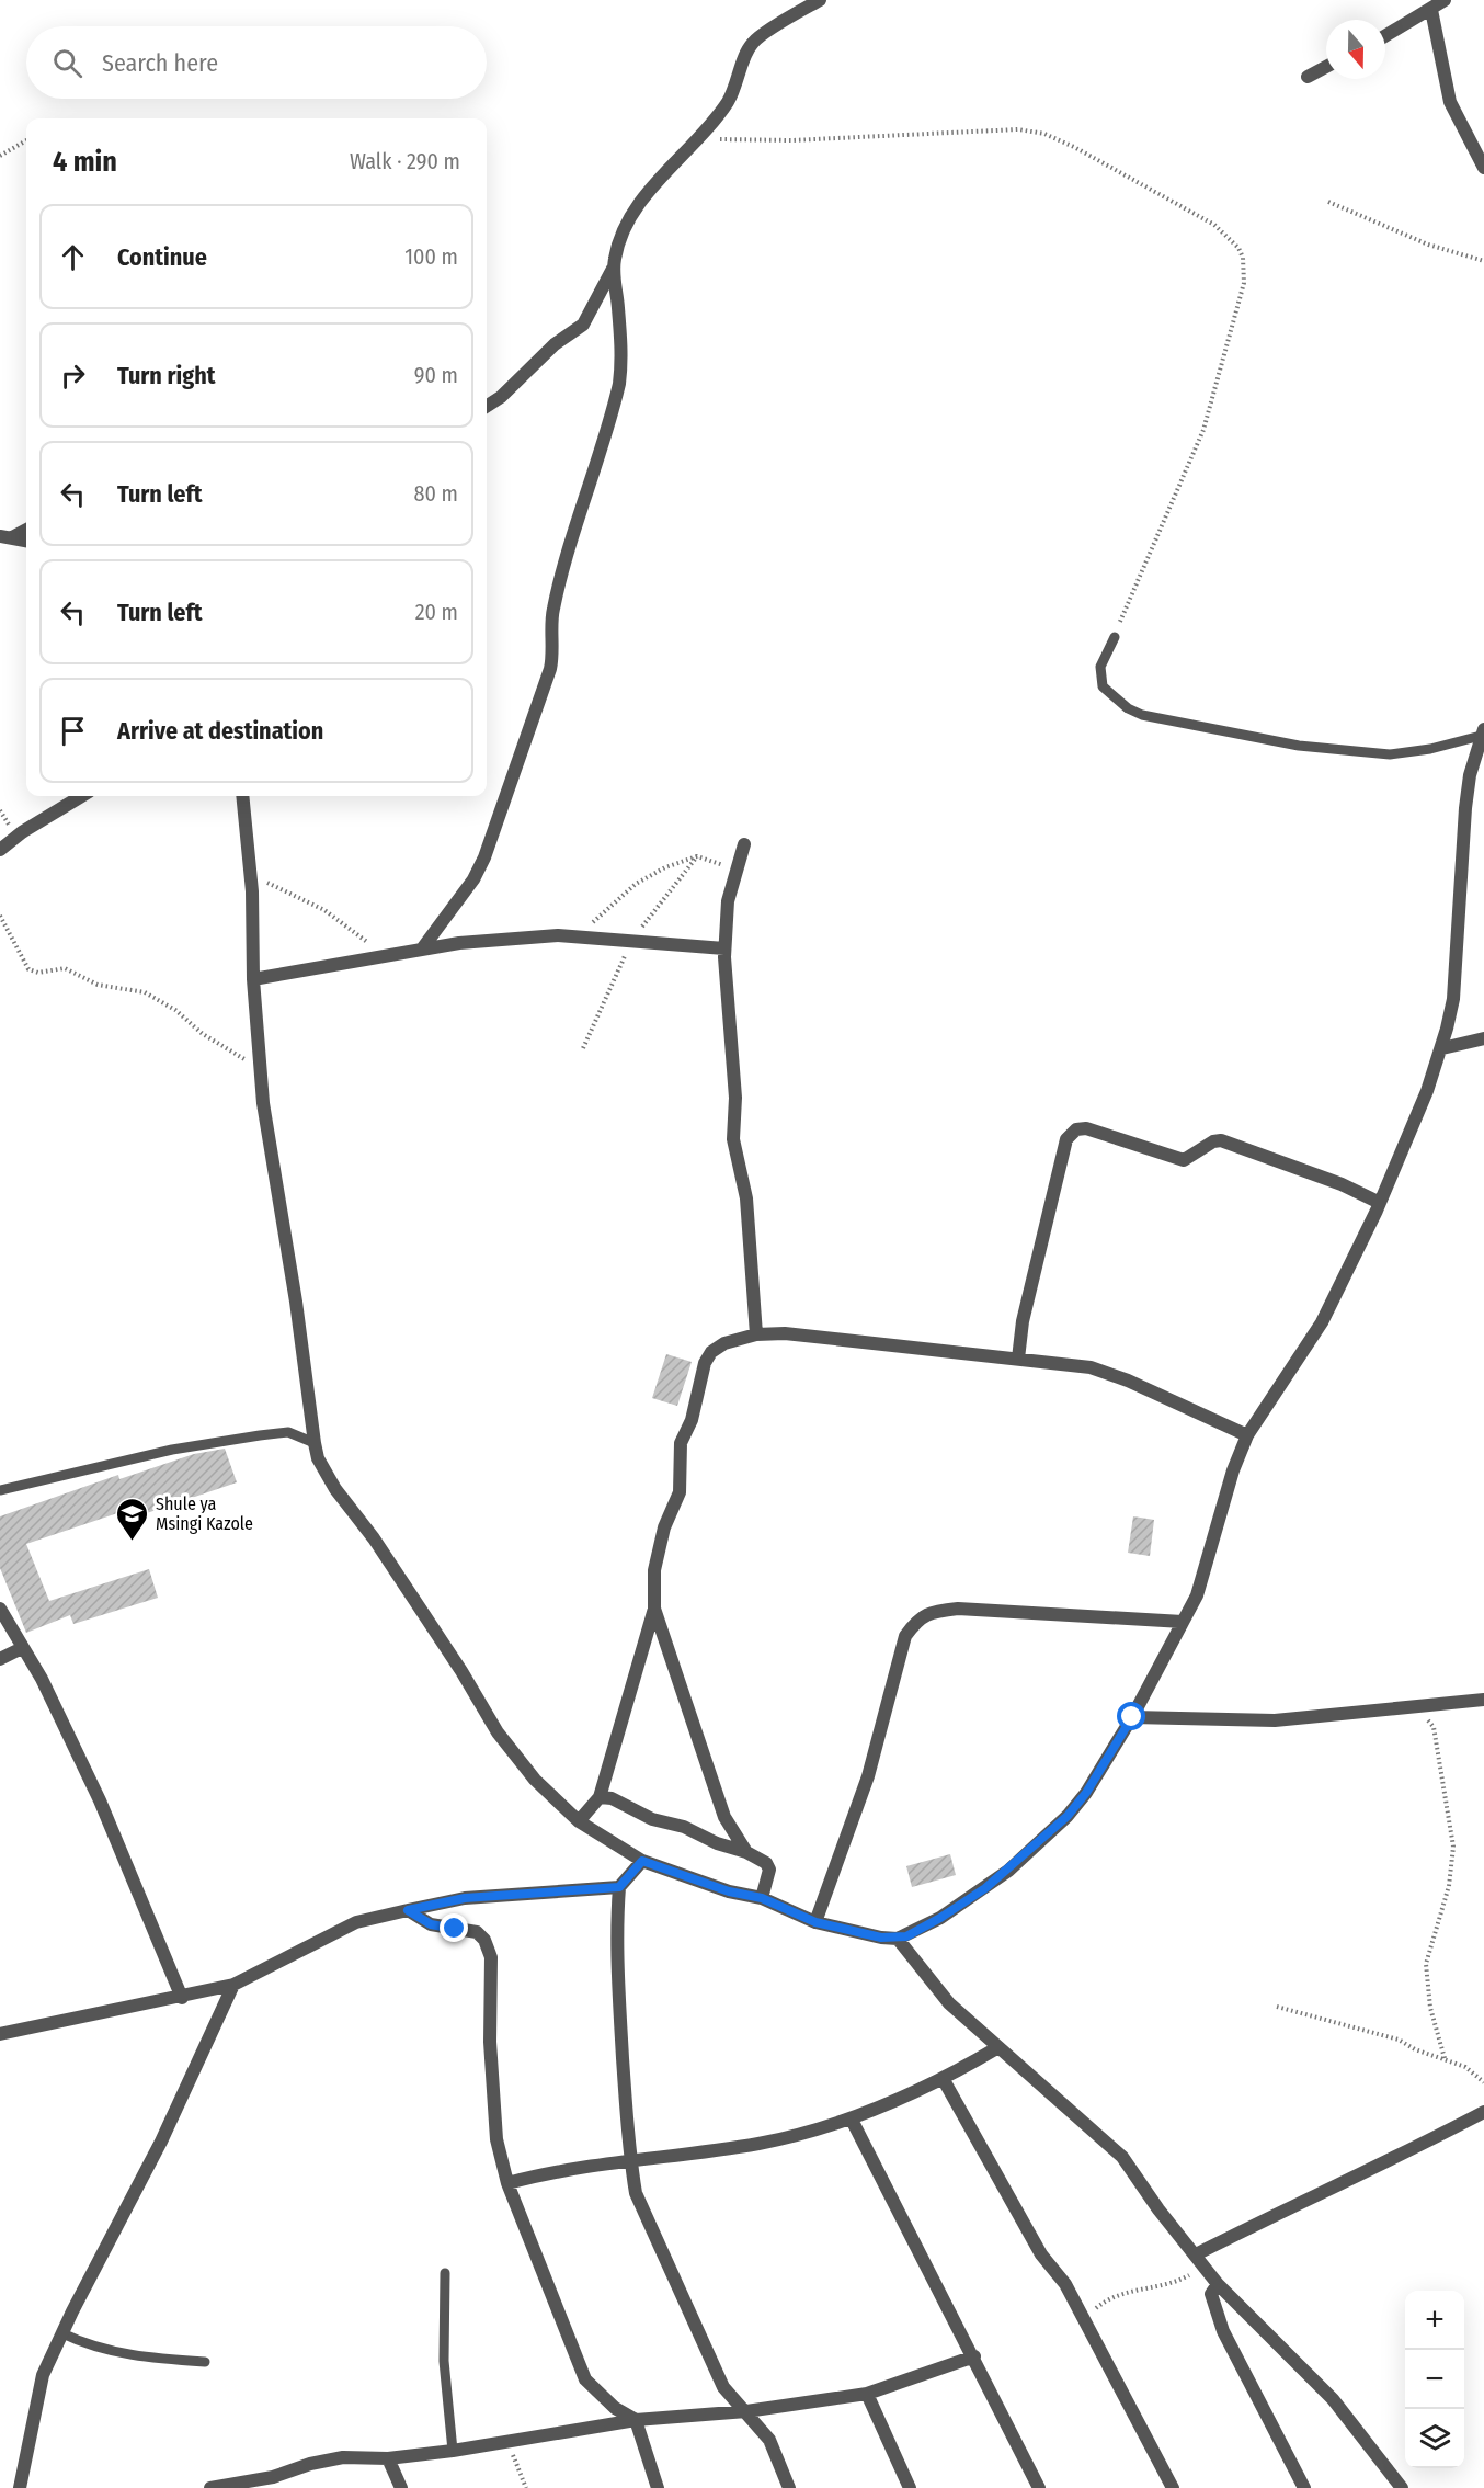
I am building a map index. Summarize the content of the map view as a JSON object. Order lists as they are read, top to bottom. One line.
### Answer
{"places":{"school or university":["Shule ya Msingi Kazole"]},"north":"bottom","page":{"search":"Search here","heading":["4 min","Walk · 290 m"],"list":[["Continue","100 m"],["Turn right","90 m"],["Turn left","80 m"],["Turn left","20 m"],"Arrive at destination"],"map_buttons":["+","−"]}}
